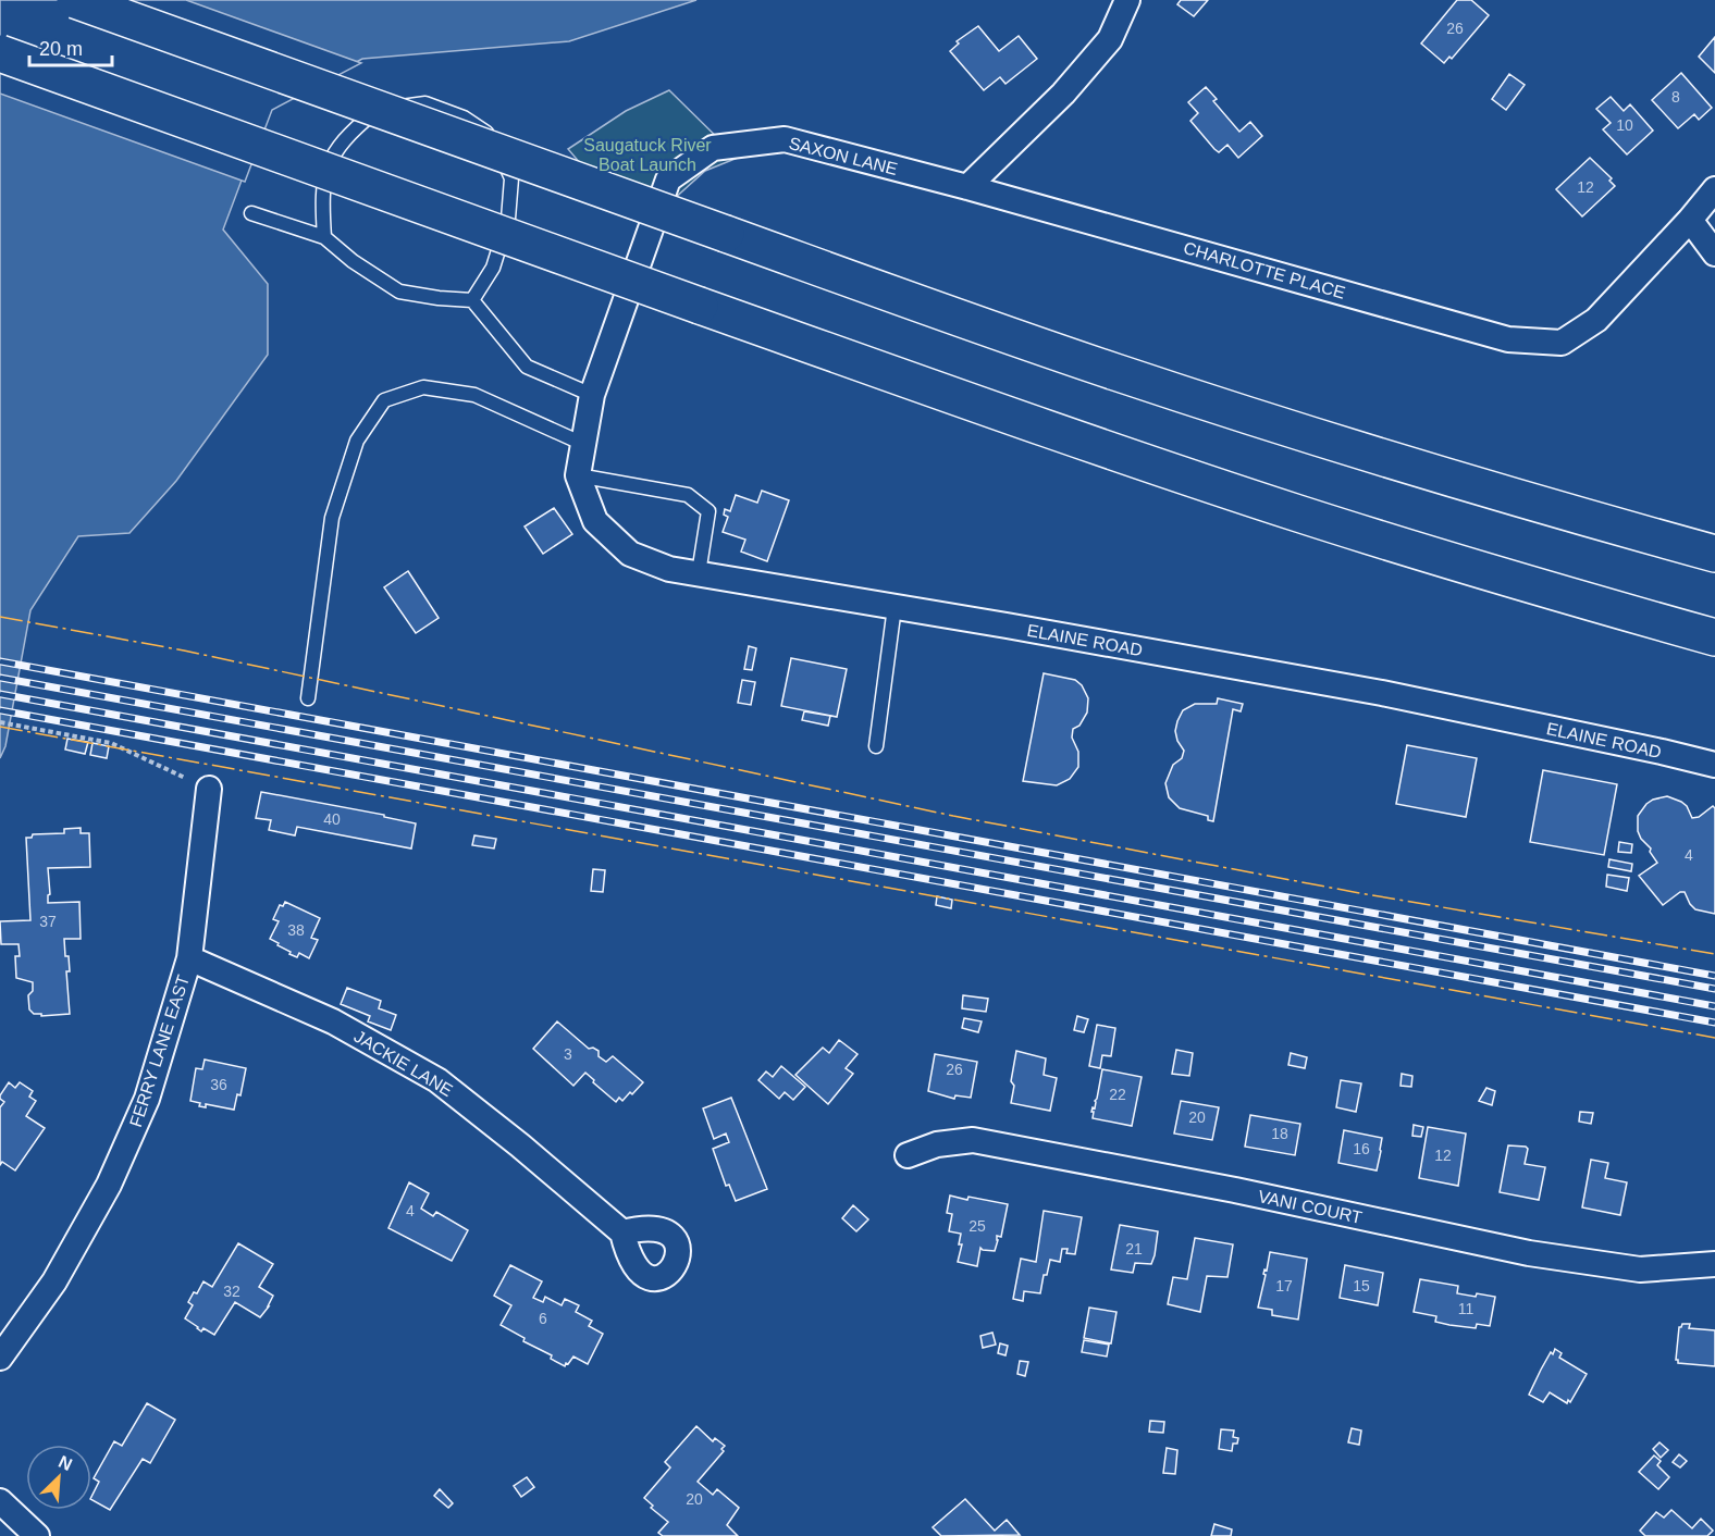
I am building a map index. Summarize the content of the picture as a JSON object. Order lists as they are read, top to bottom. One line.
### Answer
{"streets":{"street":["SAXON LANE","CHARLOTTE PLACE","ELAINE ROAD","FERRY LANE EAST","JACKIE LANE","VANI COURT"]},"crossings":[["SAXON LANE","CHARLOTTE PLACE"],["FERRY LANE EAST","JACKIE LANE"]],"parks":["Saugatuck River Boat Launch"],"house_numbers":["26","8","10","12","40","4","37","38","3","26","36","22","20","18","16","12","4","25","21","17","15","32","11","6","20"],"scale_bar":"20 m","north":"top right"}
